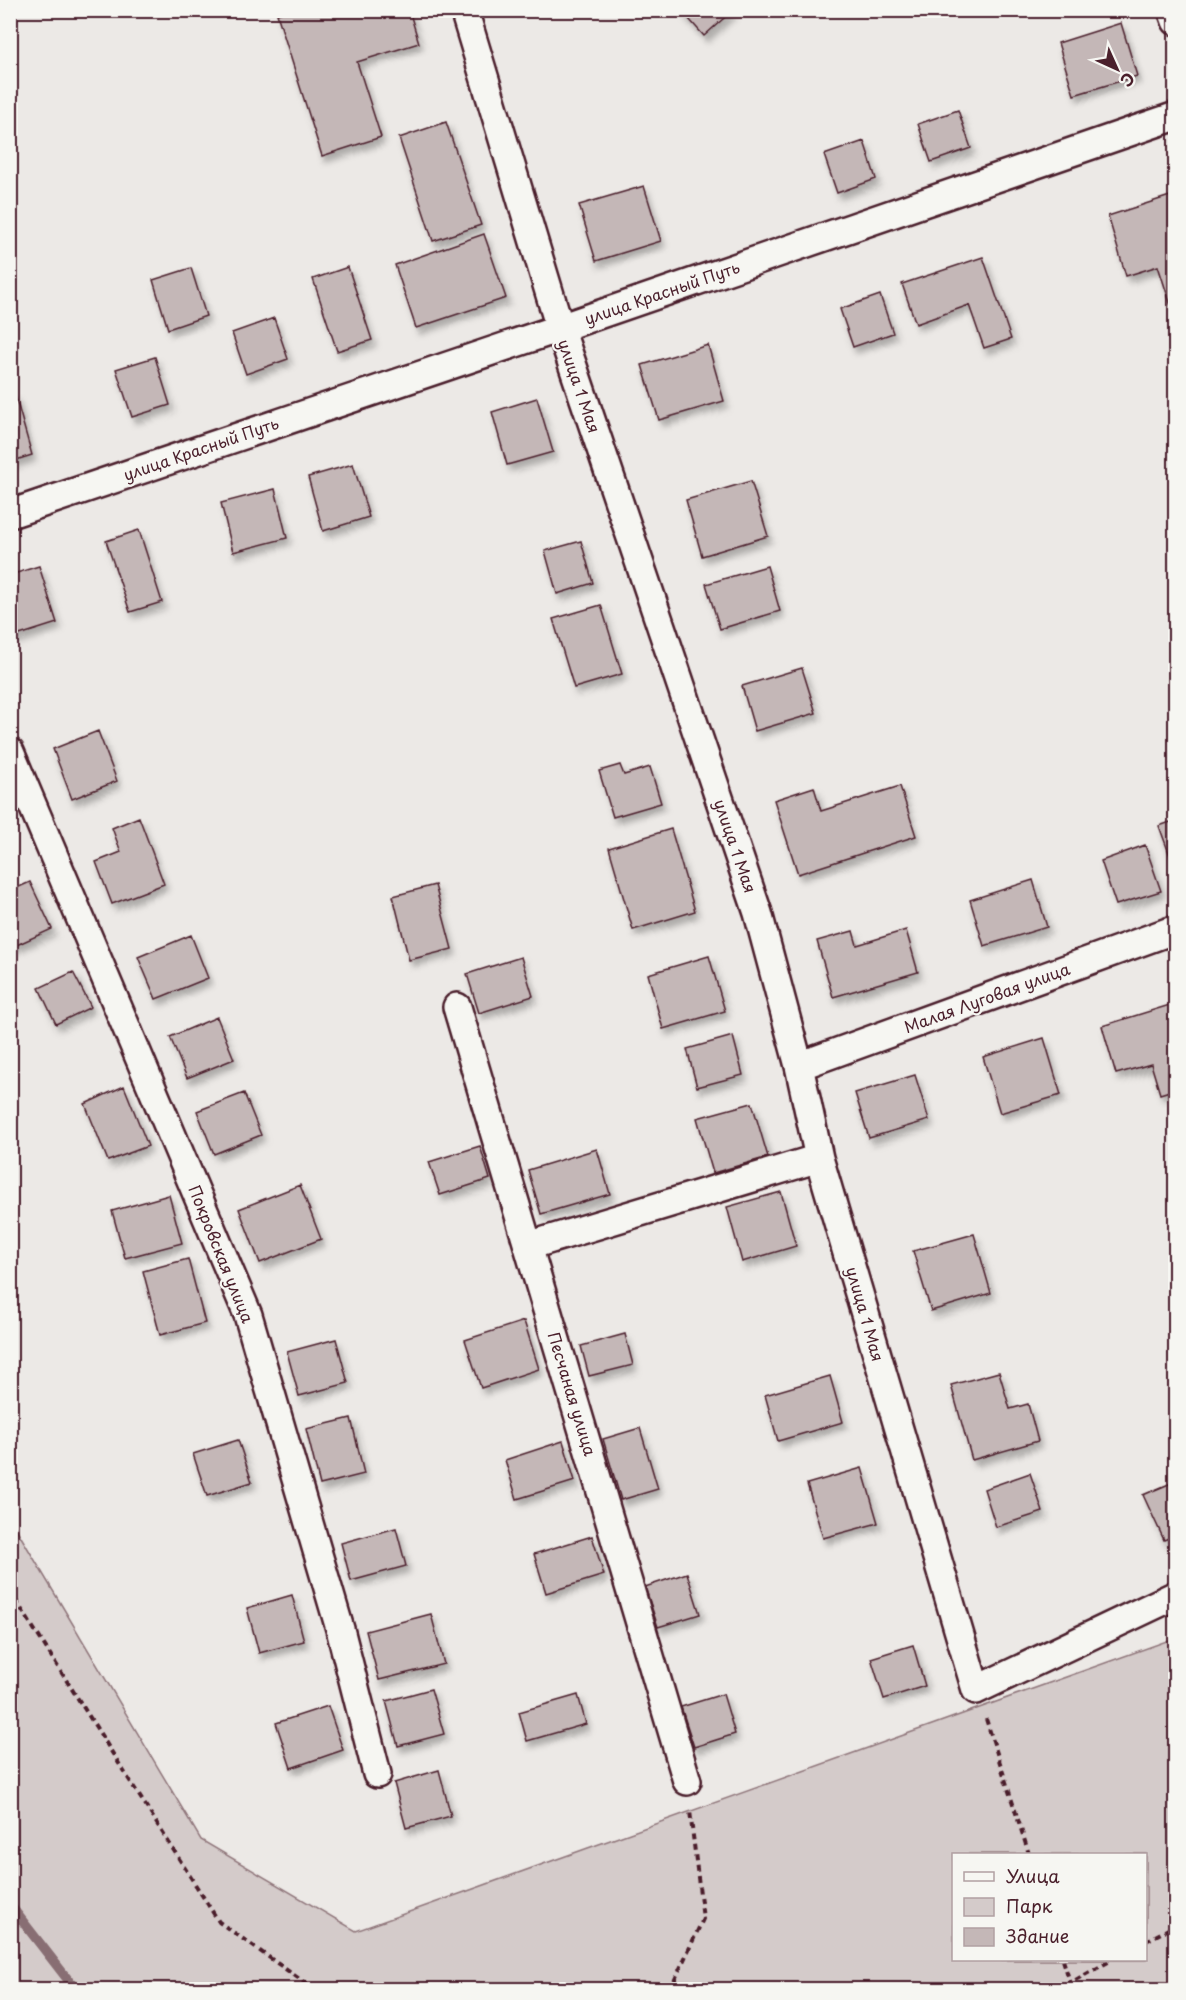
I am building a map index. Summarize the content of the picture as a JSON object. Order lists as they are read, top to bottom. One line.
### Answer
{"streets":{"street":["улица Красный Путь","улица 1 Мая","Малая Луговая улица","Покровская улица","Песчаная улица"]},"crossings":[["улица Красный Путь","улица 1 Мая"],["улица 1 Мая","Малая Луговая улица"]],"legend":["Улица","Парк","Здание"],"north":"bottom right"}
